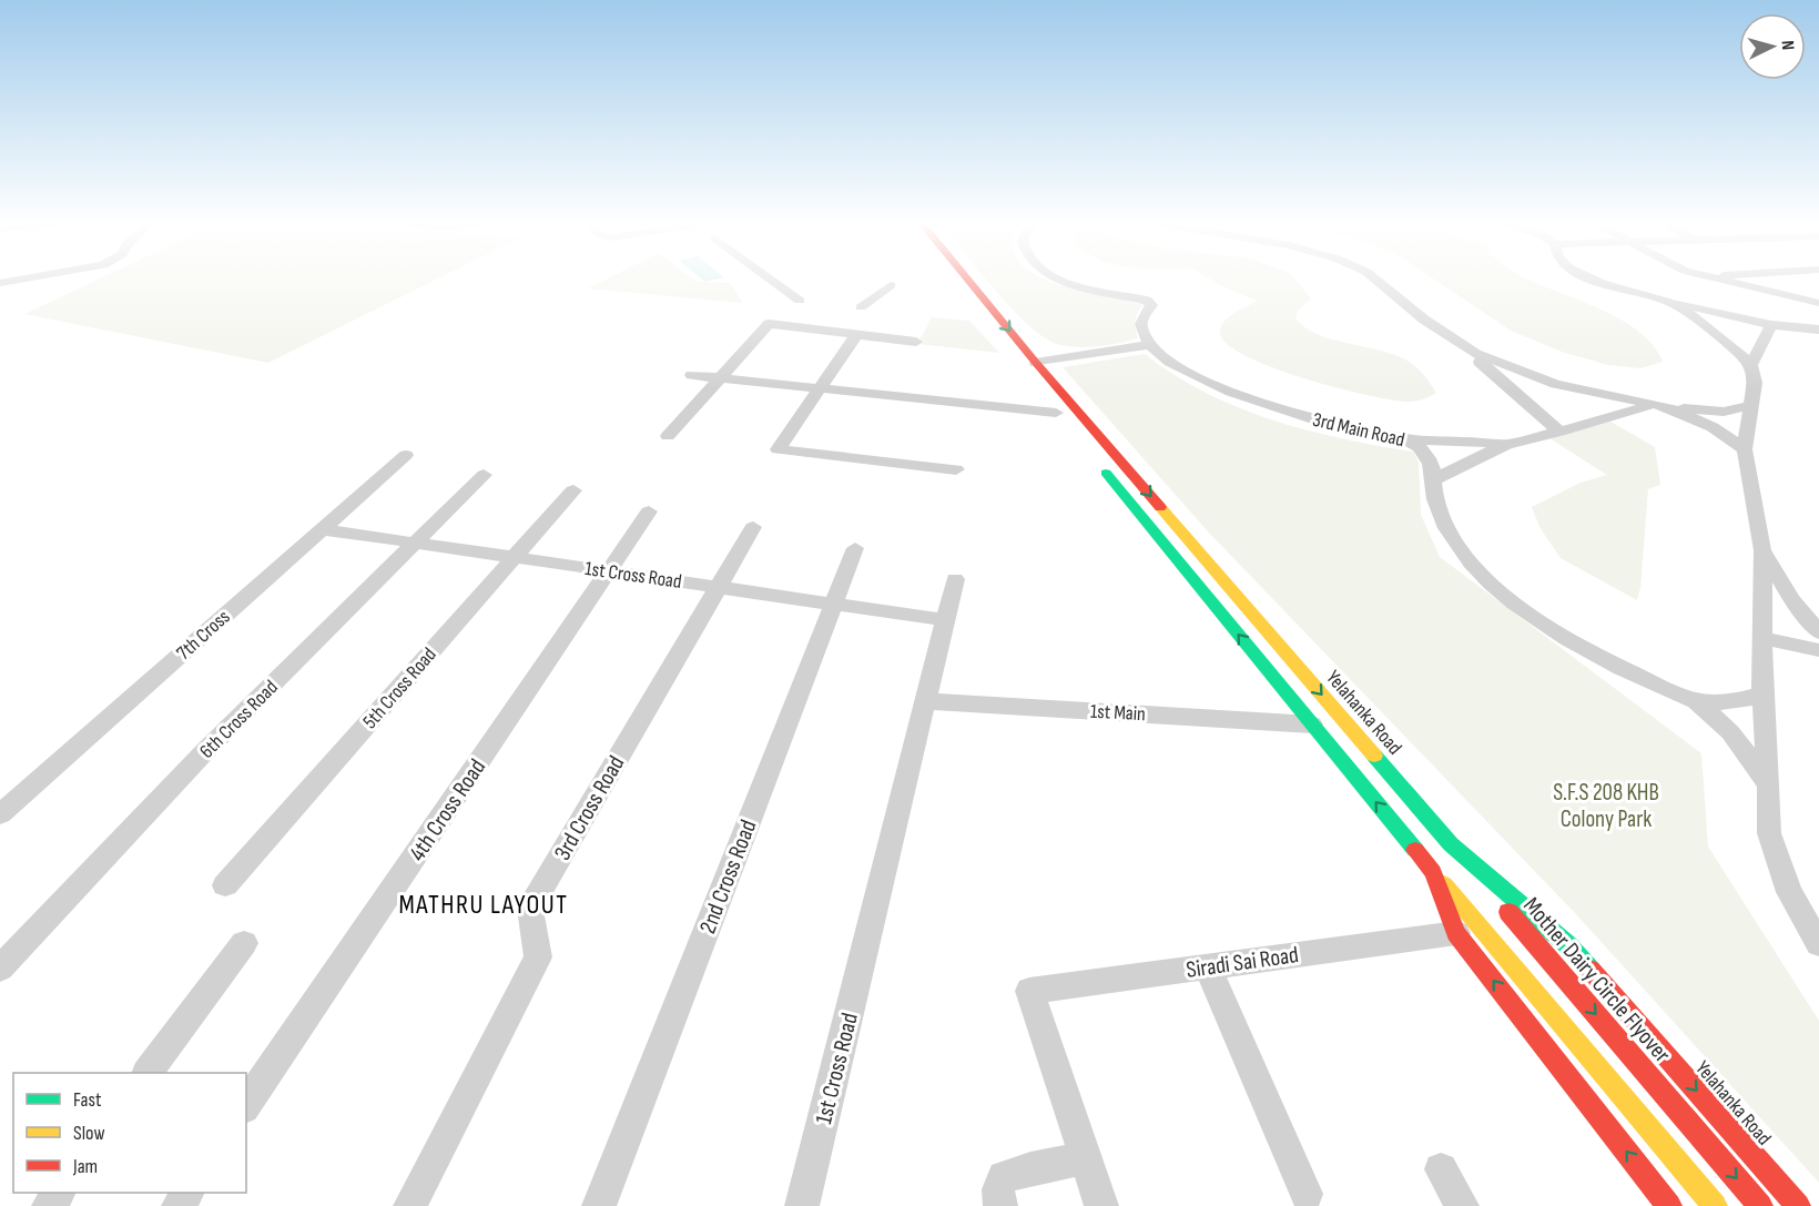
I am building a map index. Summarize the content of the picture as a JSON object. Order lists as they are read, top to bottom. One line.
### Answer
{"streets":{"main road":["Yelahanka Road","Mother Dairy Circle Flyover"],"street":["3rd Main Road","1st Cross Road","7th Cross","5th Cross Road","1st Main","6th Cross Road","3rd Cross Road","4th Cross Road","2nd Cross Road","Siradi Sai Road"]},"crossings":[["1st Cross Road","7th Cross"],["1st Cross Road","5th Cross Road"],["1st Cross Road","1st Main"],["1st Cross Road","6th Cross Road"],["1st Cross Road","3rd Cross Road"],["1st Cross Road","4th Cross Road"],["1st Cross Road","2nd Cross Road"],["Yelahanka Road","Mother Dairy Circle Flyover"]],"districts":["MATHRU LAYOUT"],"parks":["S.F.S 208 KHB Colony Park"],"legend":["Fast","Slow","Jam"],"north":"right"}
